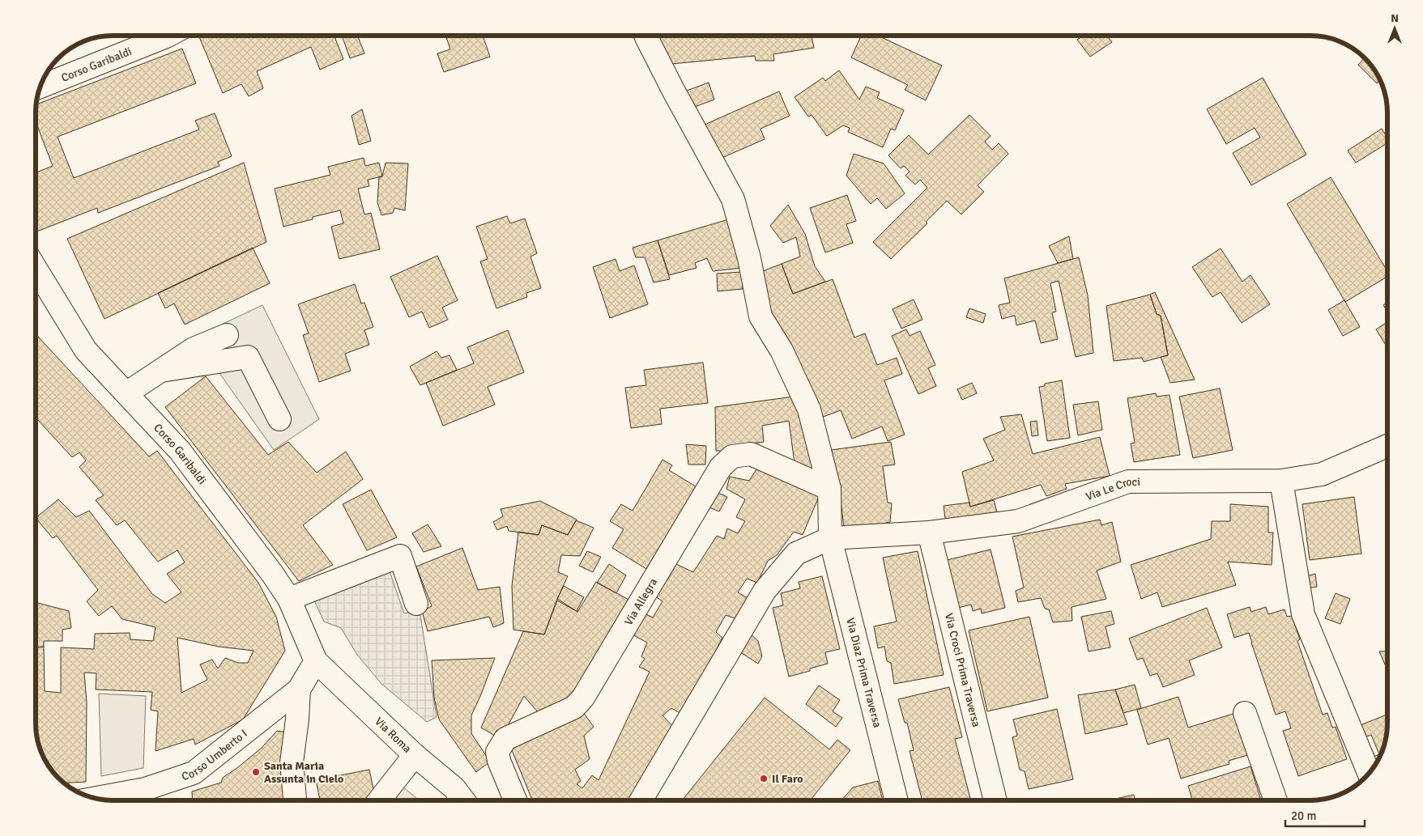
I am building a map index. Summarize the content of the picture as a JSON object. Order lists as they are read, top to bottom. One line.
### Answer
{"streets":{"street":["Corso Garibaldi","Via Le Croci","Via Allegra","Via Croci Prima Traversa","Via Diaz Prima Traversa","Via Roma","Corso Umberto I"]},"crossings":[["Corso Garibaldi","Via Roma"],["Corso Garibaldi","Corso Umberto I"],["Via Le Croci","Via Croci Prima Traversa"],["Via Le Croci","Via Diaz Prima Traversa"],["Via Allegra","Via Diaz Prima Traversa"],["Via Roma","Corso Umberto I"]],"places":["Santa Maria Assunta in Cielo","Il Faro"],"scale_bar":"20 m","north":"top"}
